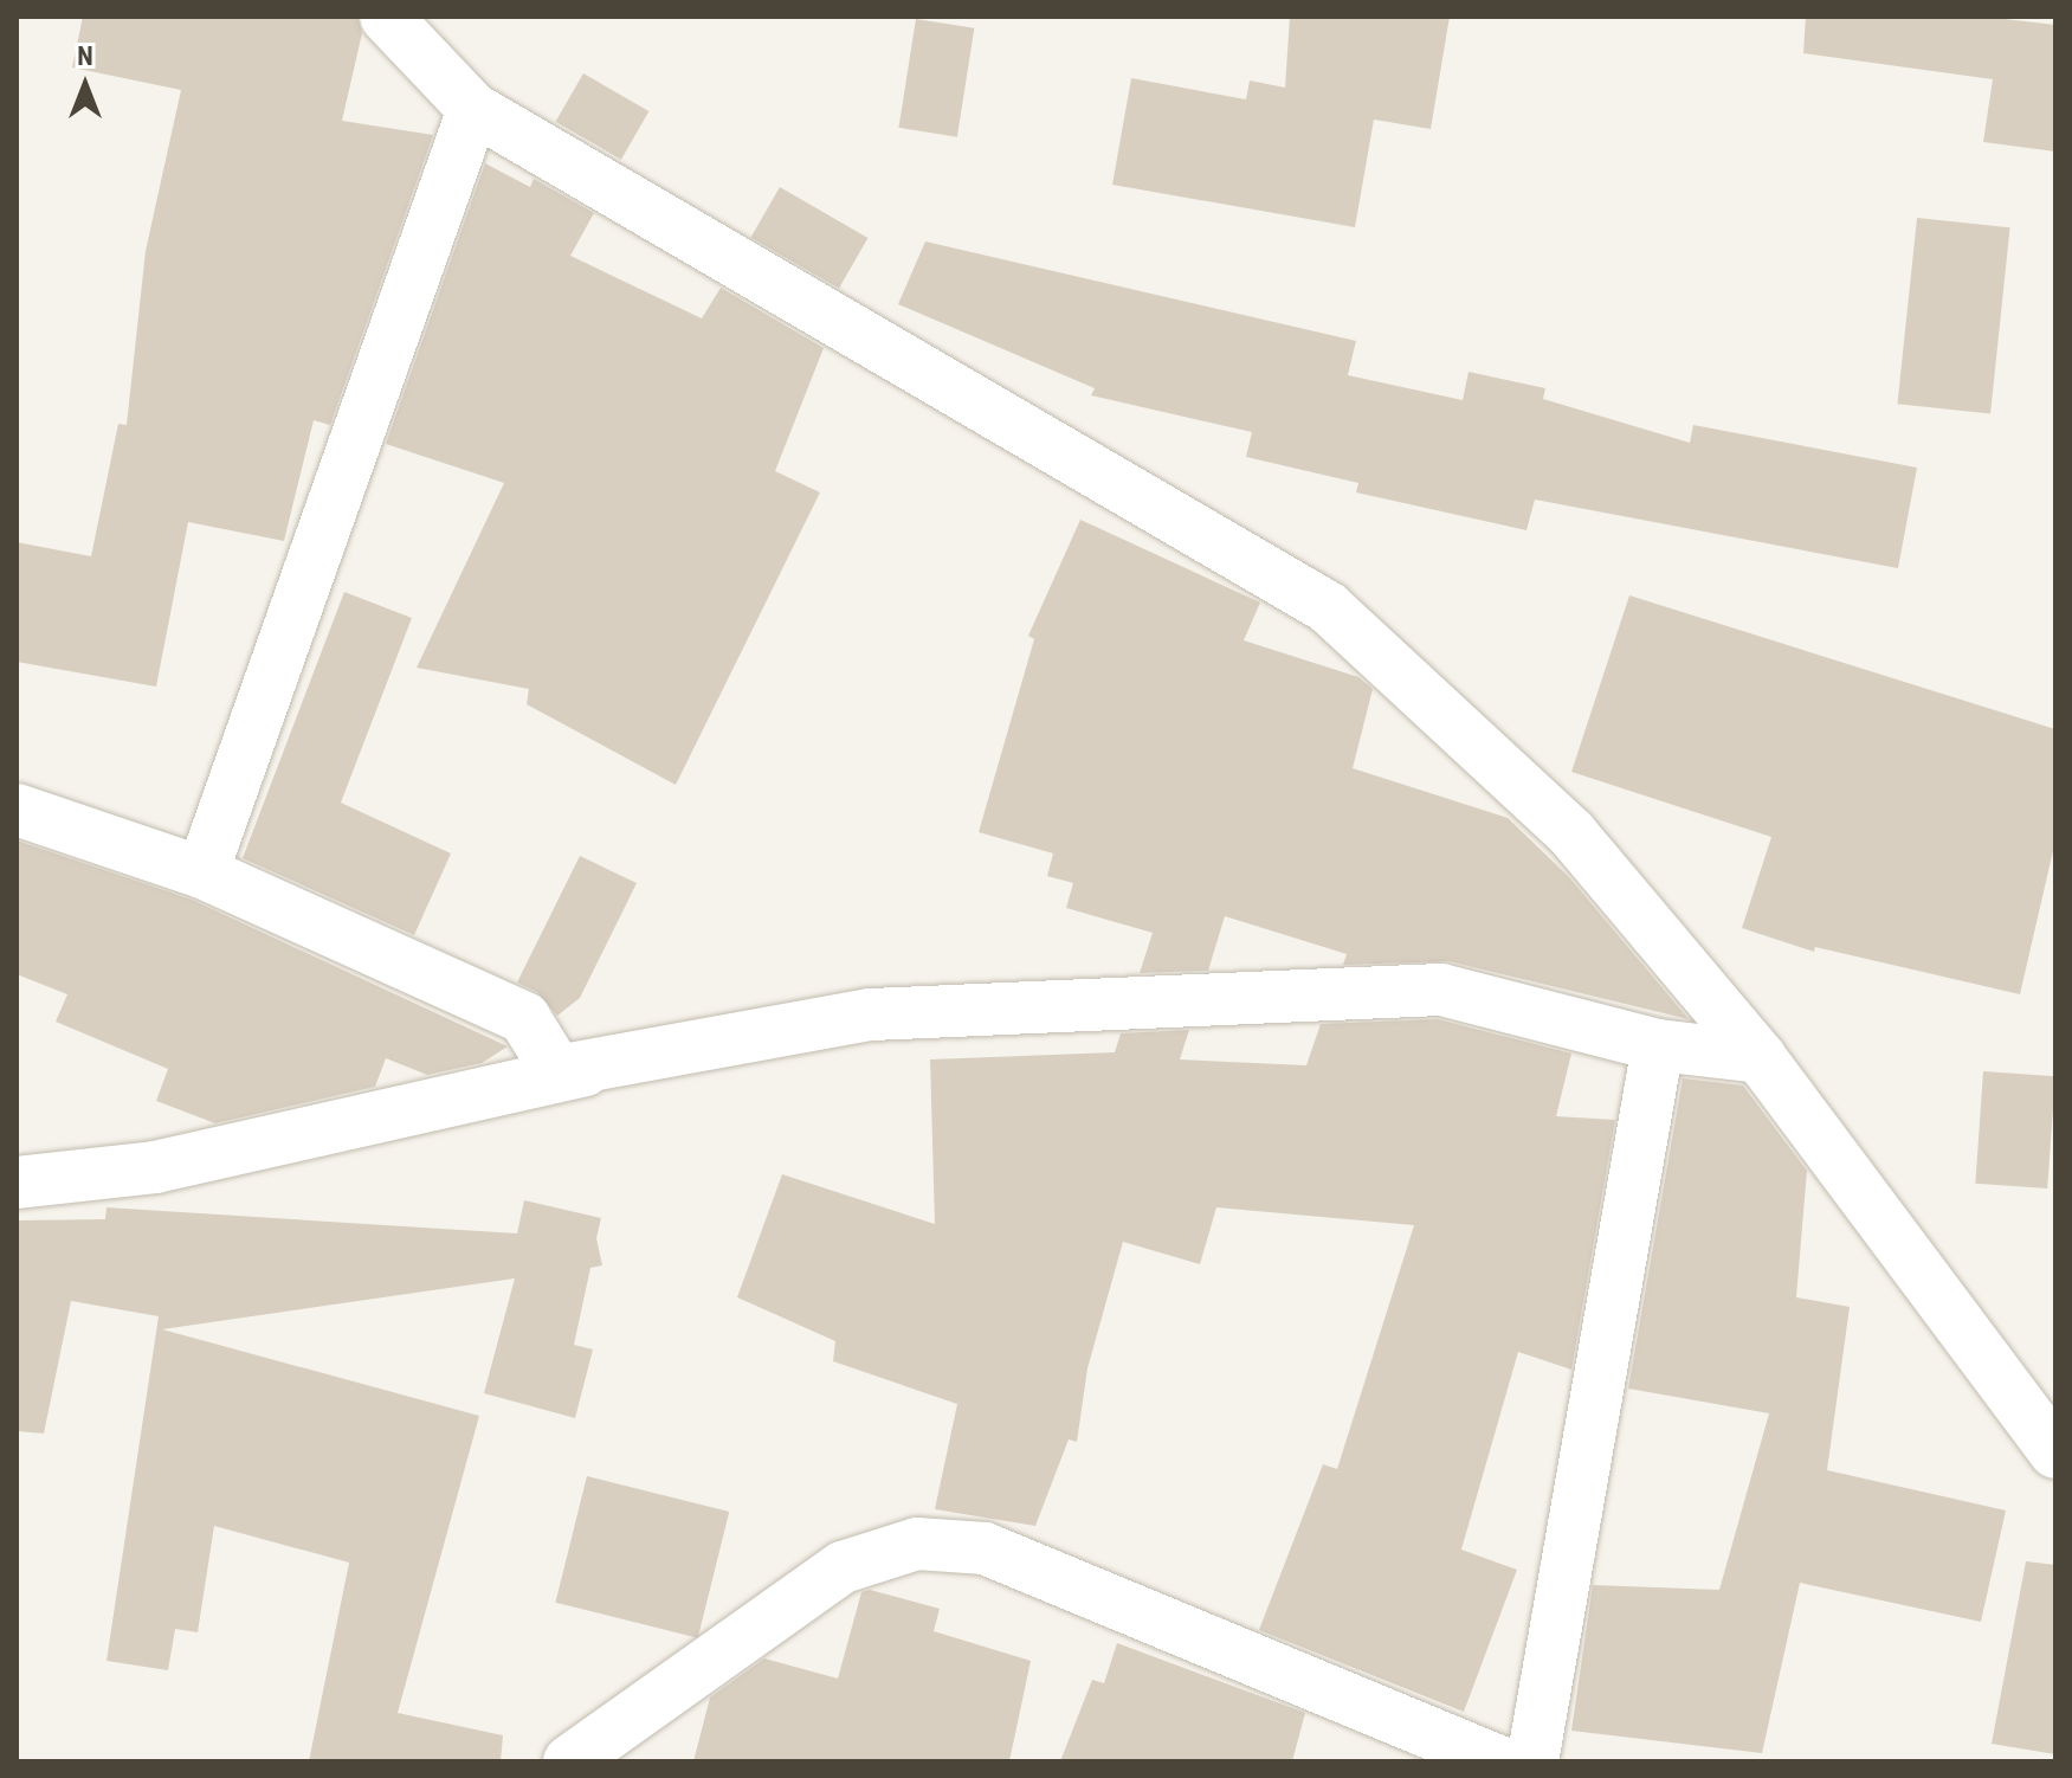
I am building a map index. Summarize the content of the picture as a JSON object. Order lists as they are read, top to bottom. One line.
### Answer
{"north":"top"}
